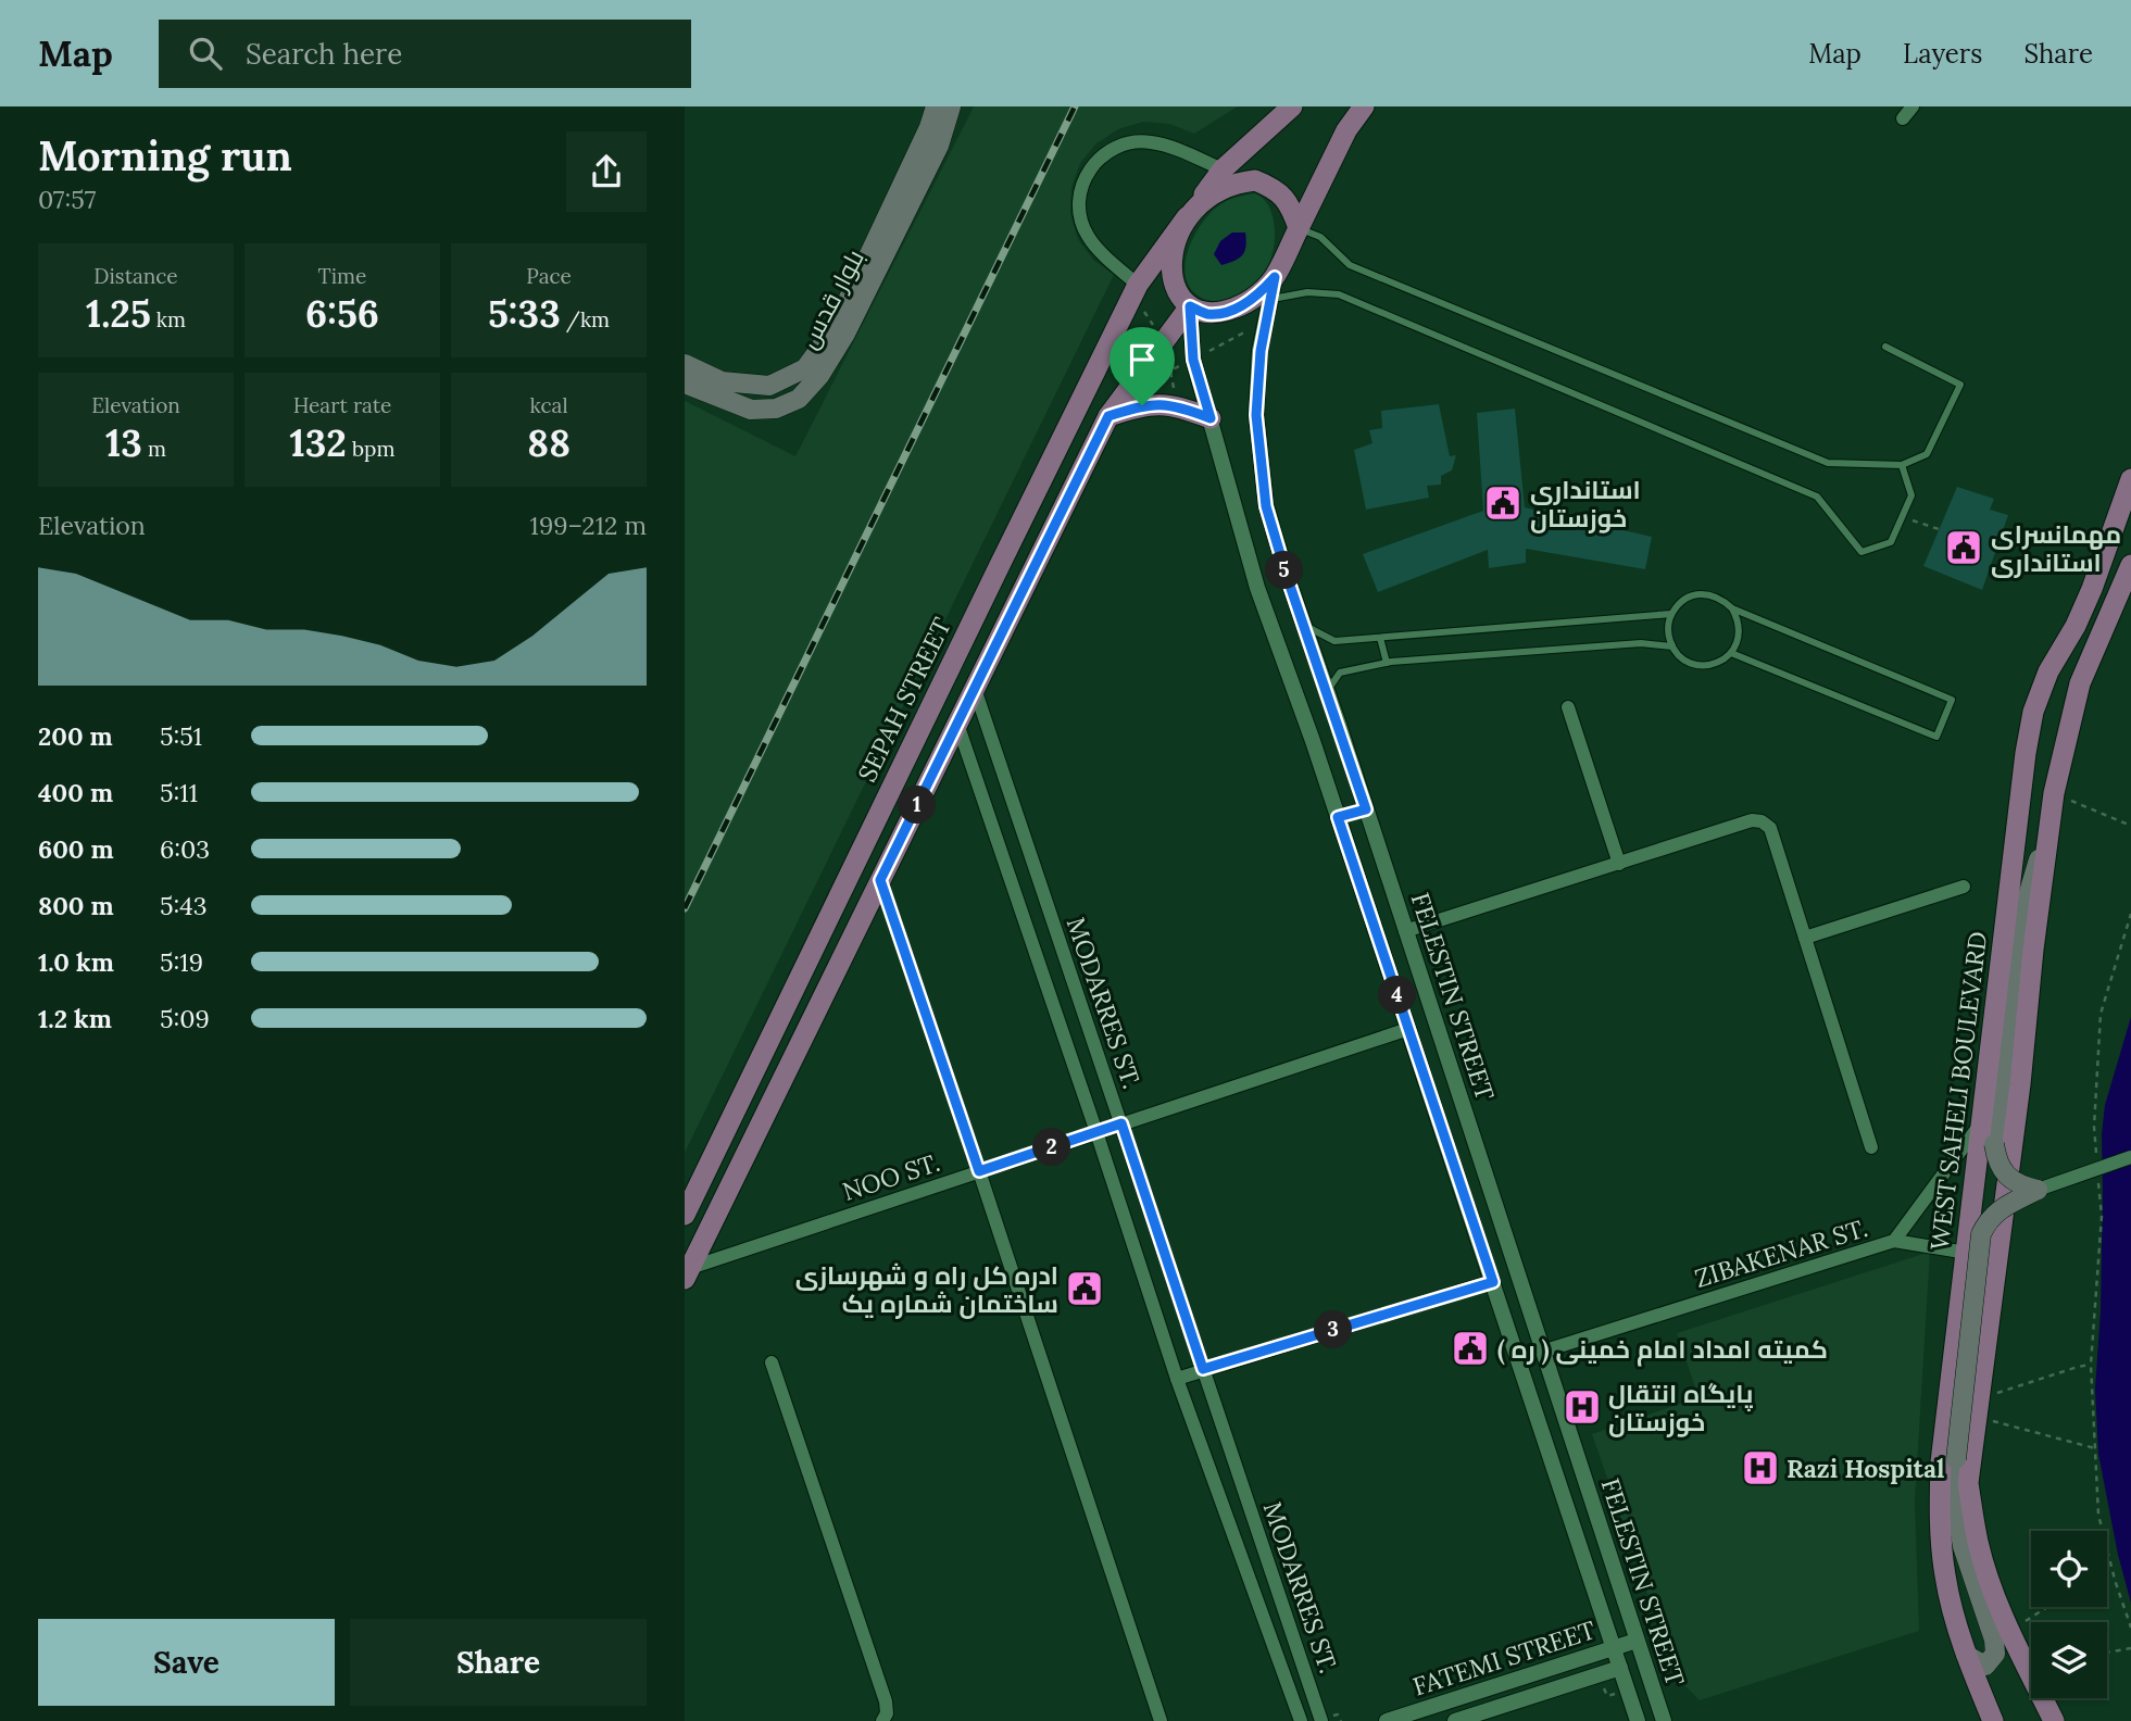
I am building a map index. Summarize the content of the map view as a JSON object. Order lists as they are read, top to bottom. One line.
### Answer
{"streets":{"main road":["بلوار قدس","SEPAH STREET","WEST SAHELI BOULEVARD"],"street":["FELESTIN STREET","MODARRES ST.","NOO ST.","ZIBAKENAR ST.","FATEMI STREET"]},"crossings":[["SEPAH STREET","FELESTIN STREET"],["FELESTIN STREET","NOO ST."],["FELESTIN STREET","ZIBAKENAR ST."],["FELESTIN STREET","FATEMI STREET"],["MODARRES ST.","NOO ST."],["WEST SAHELI BOULEVARD","ZIBAKENAR ST."]],"places":{"public building":["استانداری خوزستان","مهمانسرای استانداری","ادره کل راه و شهرسازی ساختمان شماره یک","کمیته امداد امام خمینی ( ره )"],"hospital":["پایگاه انتقال خوزستان","Razi Hospital"]},"page":{"header":"Map","search":"Search here","nav":["Map","Layers","Share"],"heading":["Morning run","07:57"],"stats":[["Distance","1.25 km"],["Time","6:56"],["Pace","5:33 /km"],["Elevation","13 m"],["Heart rate","132 bpm"],["kcal","88"]],"chart":["Elevation","199–212 m"],"pins":["5","1","4","2","3"],"list":[{"name":"200 m","note":"5:51"},{"name":"400 m","note":"5:11"},{"name":"600 m","note":"6:03"},{"name":"800 m","note":"5:43"},{"name":"1.0 km","note":"5:19"},{"name":"1.2 km","note":"5:09"}],"buttons":["Save","Share"]}}
